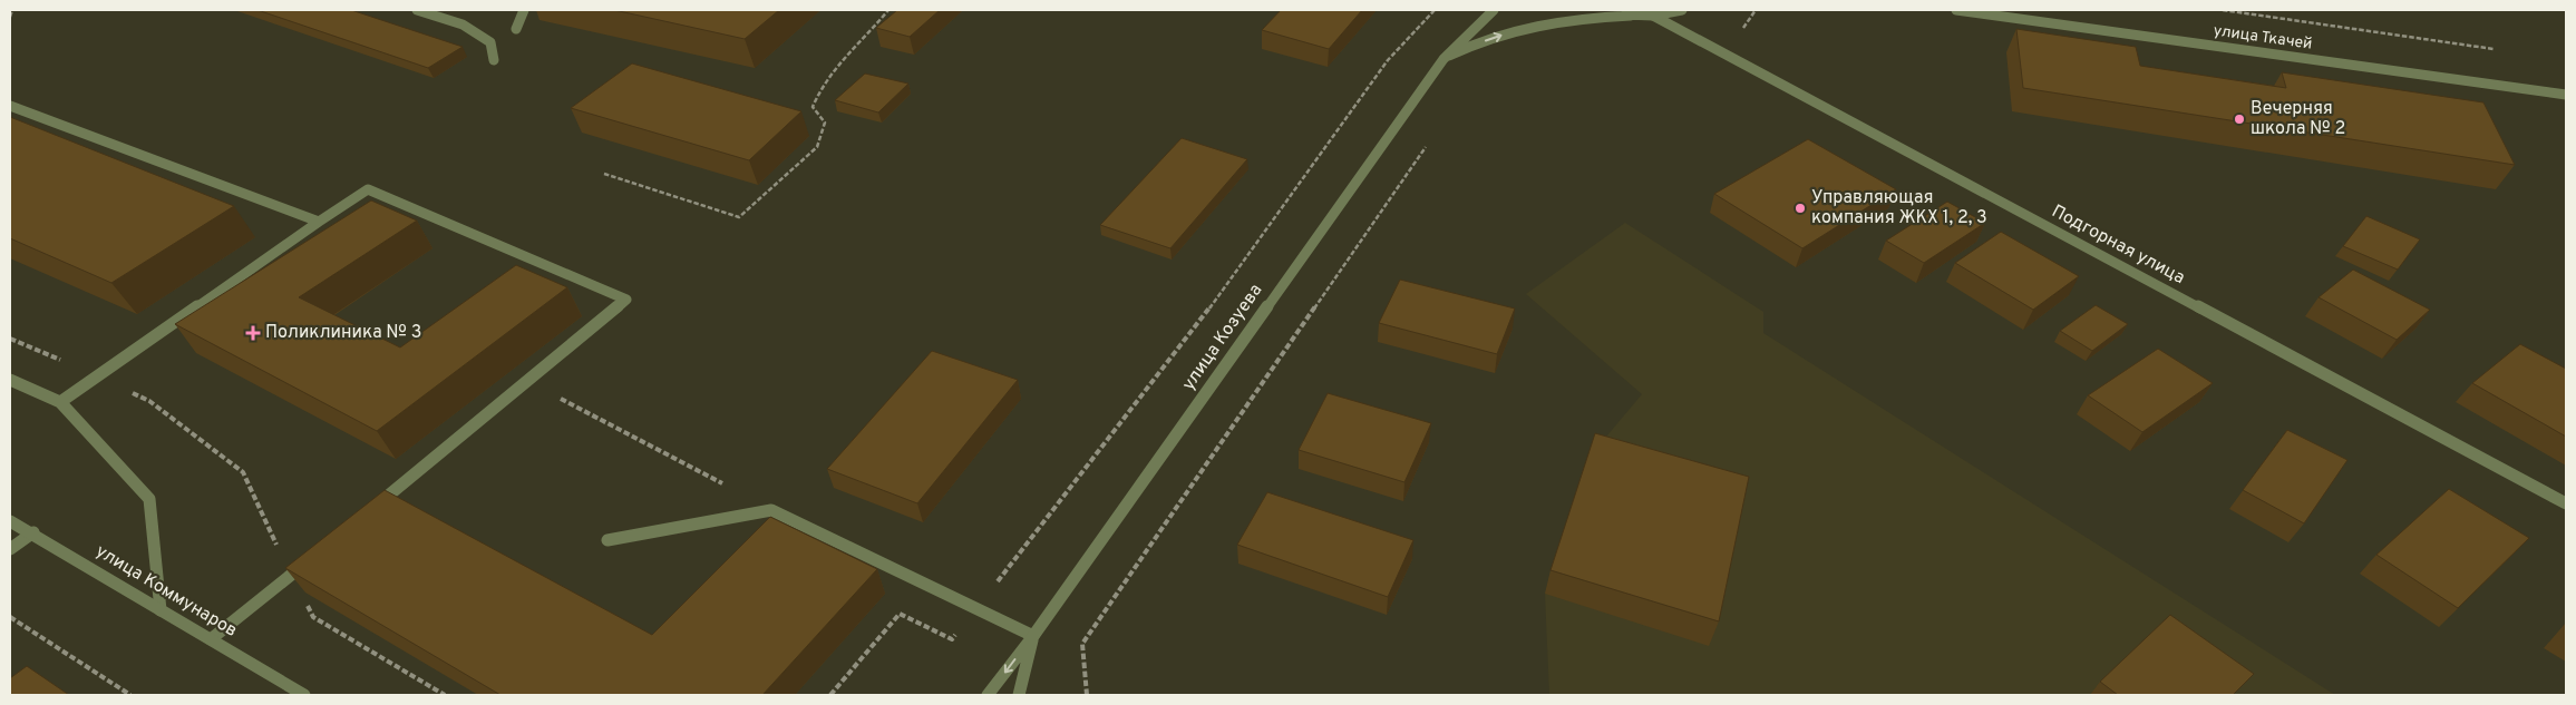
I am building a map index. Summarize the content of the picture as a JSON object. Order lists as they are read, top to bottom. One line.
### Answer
{"streets":{"street":["улица Ткачей","Подгорная улица","улица Козуева","улица Коммунаров"]},"places":{"other":["Вечерняя школа № 2","Управляющая компания ЖКХ 1, 2, 3"],"health":["Поликлиника № 3"]}}
